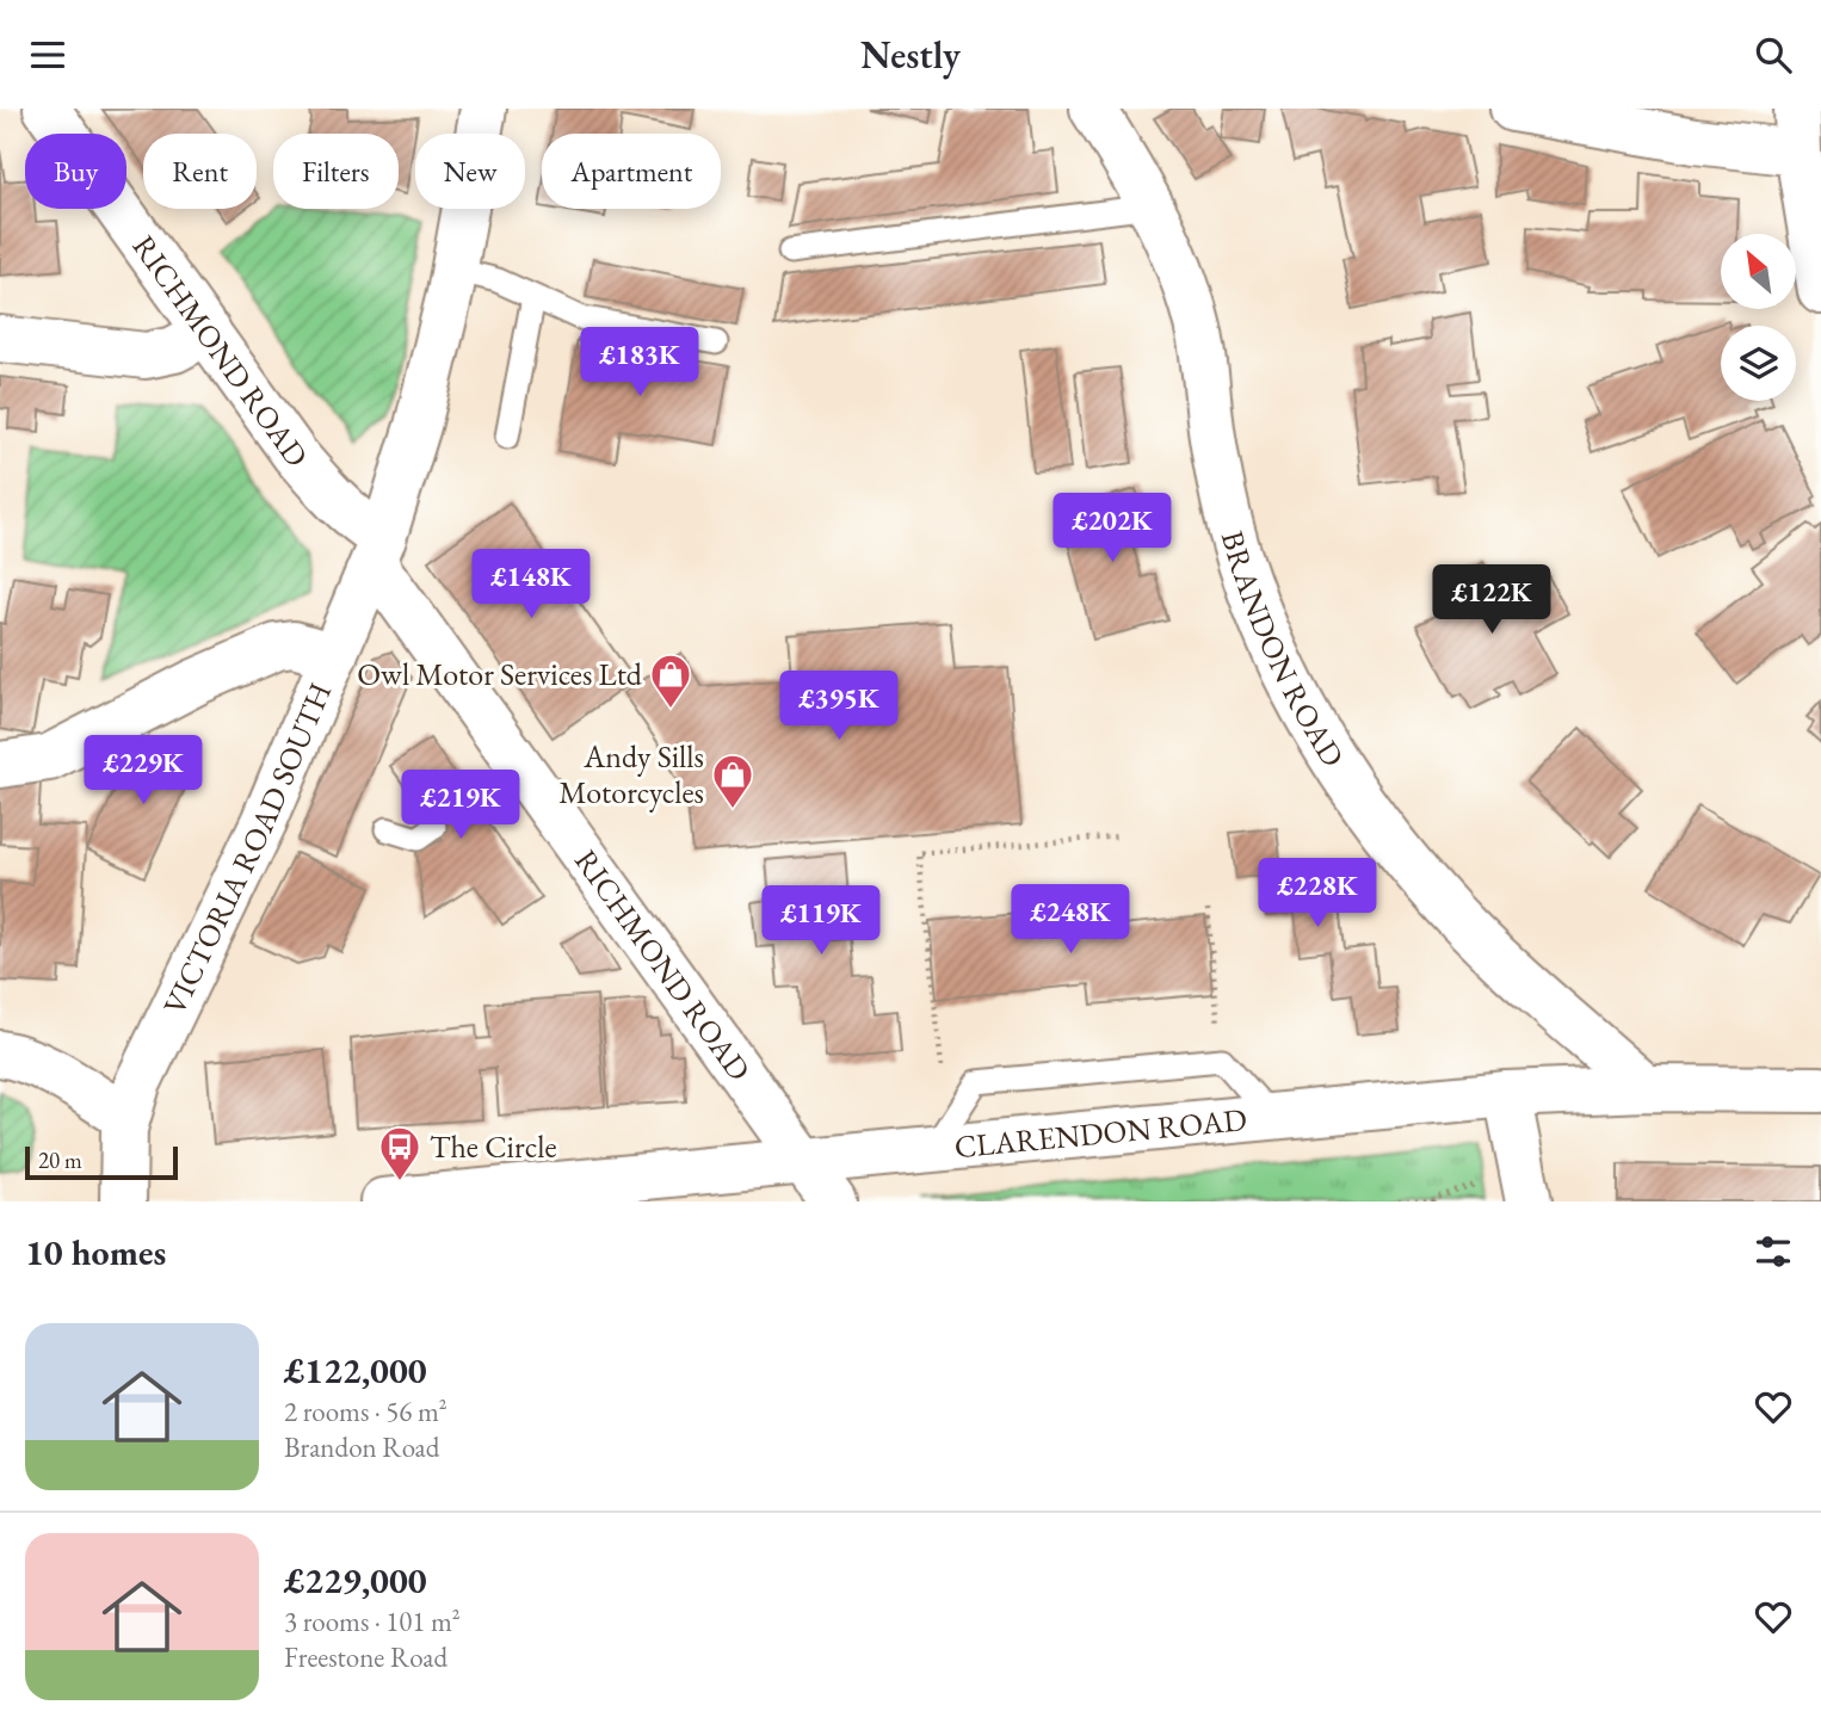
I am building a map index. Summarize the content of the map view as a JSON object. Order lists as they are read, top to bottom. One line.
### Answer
{"streets":{"street":["RICHMOND ROAD","BRANDON ROAD","VICTORIA ROAD SOUTH","CLARENDON ROAD"]},"crossings":[["RICHMOND ROAD","VICTORIA ROAD SOUTH"],["RICHMOND ROAD","CLARENDON ROAD"],["BRANDON ROAD","CLARENDON ROAD"]],"places":{"shop":["Owl Motor Services Ltd","Andy Sills Motorcycles"],"bus stop":["The Circle"]},"scale_bar":"20 m","north":"top left","page":{"header":"Nestly","chip":["Buy","Rent","Filters","New","Apartment"],"price":["£183K","£202K","£148K","£122K","£395K","£229K","£219K","£228K","£248K","£119K"],"scale":"20 m","heading":"10 homes","list":[{"name":"£122,000","note":"2 rooms · 56 m² · Brandon Road"},{"name":"£229,000","note":"3 rooms · 101 m² · Freestone Road"}]}}
